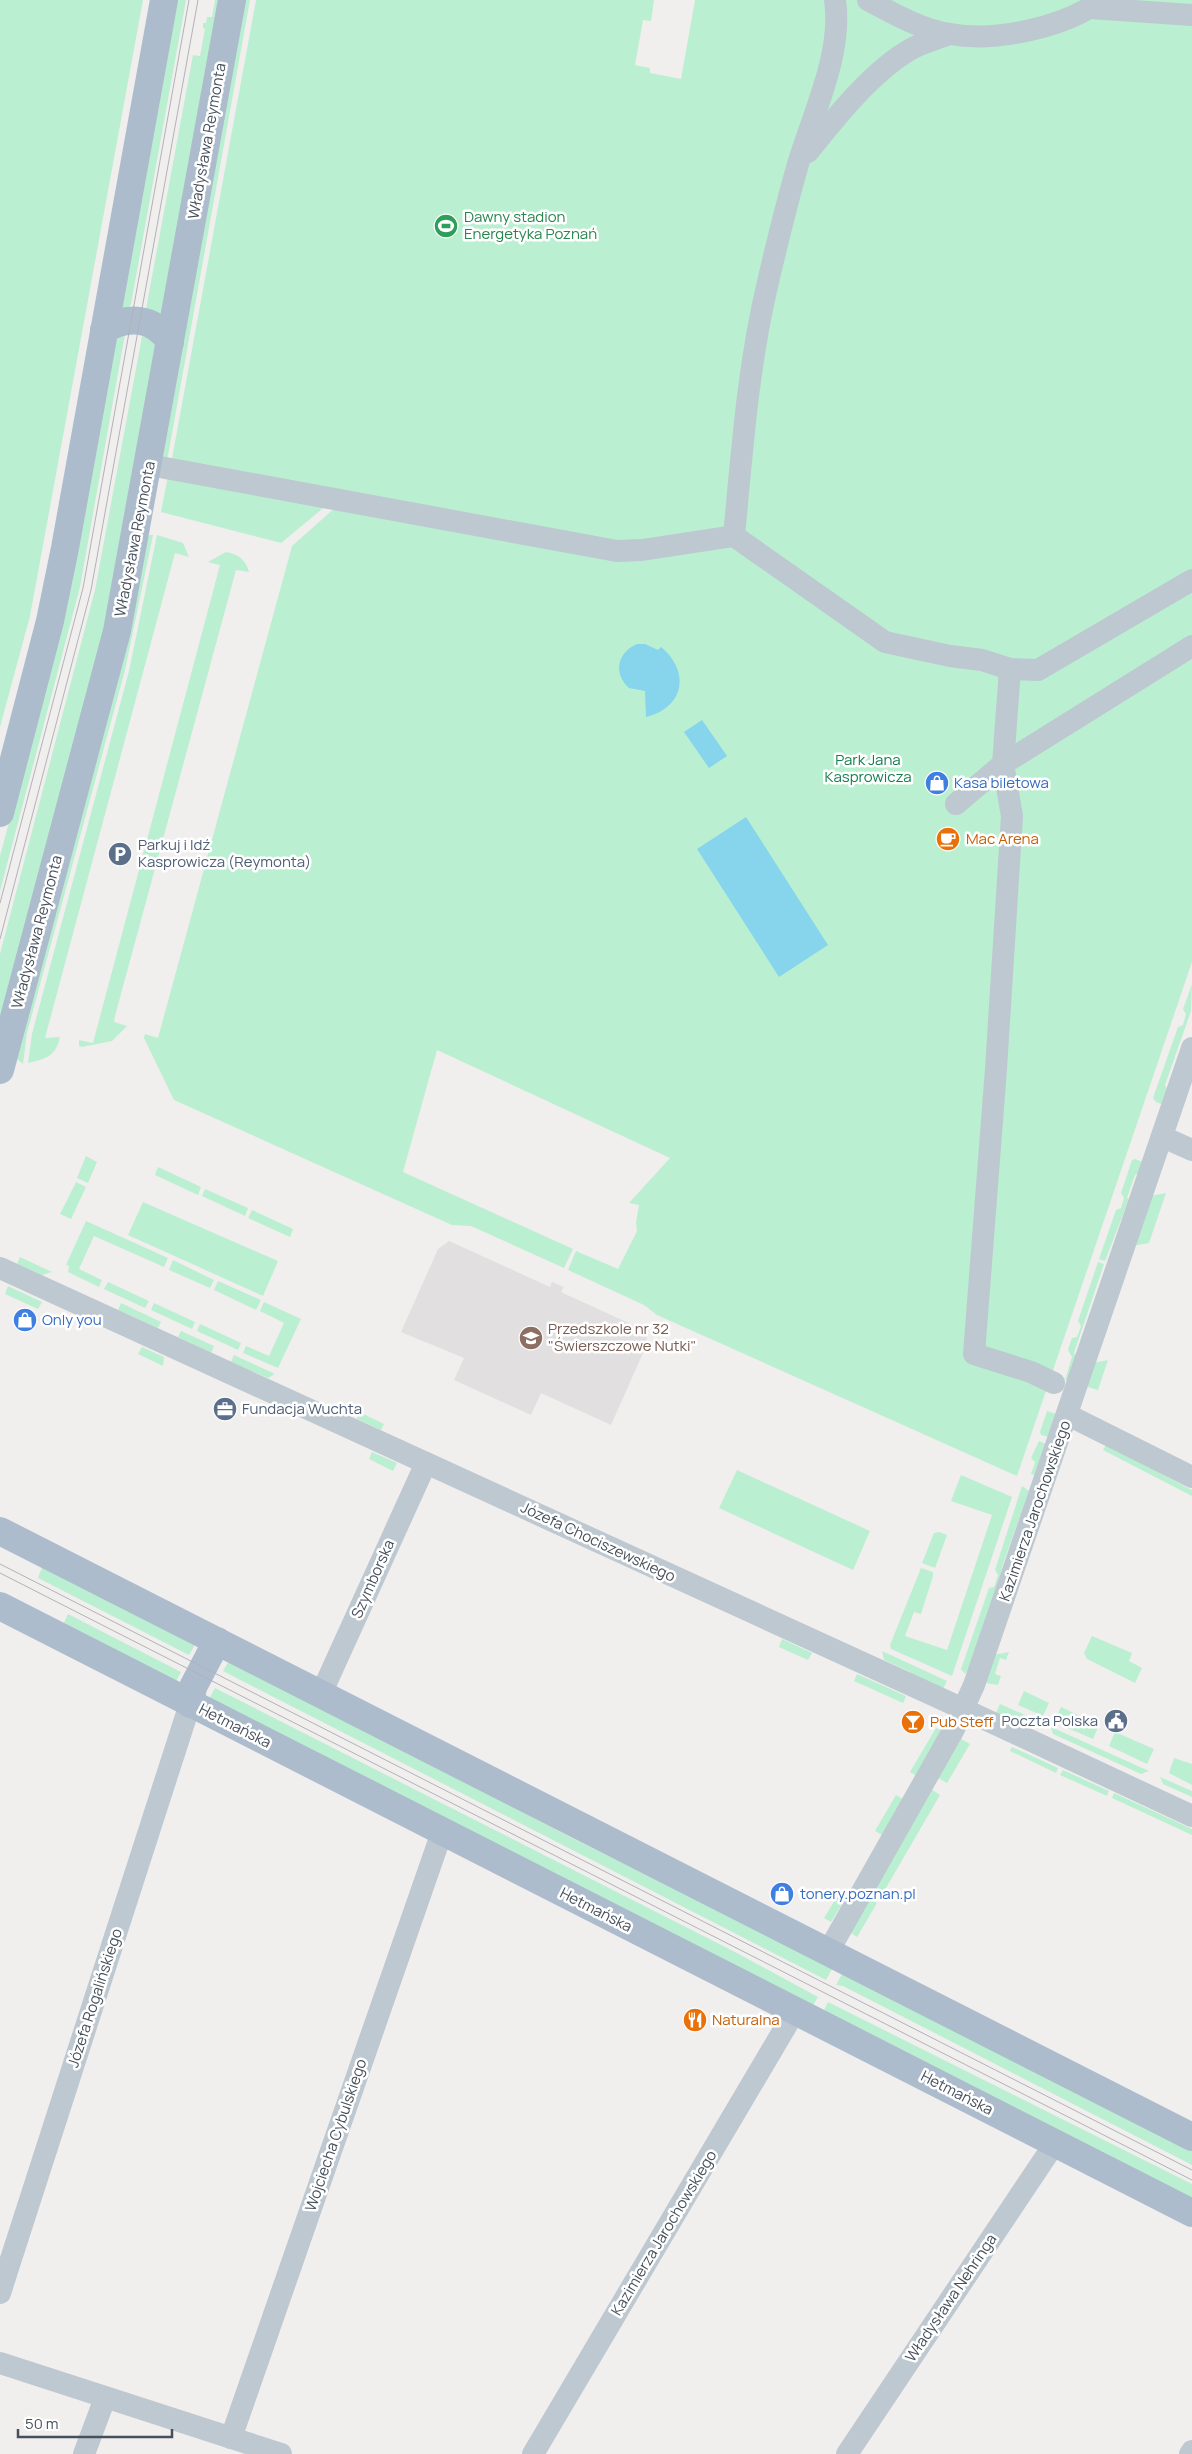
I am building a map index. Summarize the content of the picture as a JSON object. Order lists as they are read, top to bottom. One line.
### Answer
{"streets":{"main road":["Władysława Reymonta","Hetmańska"],"street":["Kazimierza Jarochowskiego","Józefa Chociszewskiego","Szymborska","Józefa Rogalińskiego","Wojciecha Cybulskiego","Władysława Nehringa"]},"crossings":[["Kazimierza Jarochowskiego","Józefa Chociszewskiego"],["Kazimierza Jarochowskiego","Hetmańska"],["Józefa Chociszewskiego","Szymborska"],["Hetmańska","Józefa Rogalińskiego"],["Hetmańska","Wojciecha Cybulskiego"],["Hetmańska","Władysława Nehringa"]],"parks":["Park Jana Kasprowicza"],"places":{"sports":["Dawny stadion Energetyka Poznań"],"shop":["Kasa biletowa","Only you","tonery.poznan.pl"],"cafe":["Mac Arena"],"parking":["Parkuj i Idź Kasprowicza (Reymonta)"],"school or university":["Przedszkole nr 32 \"Świerszczowe Nutki\""],"office":["Fundacja Wuchta"],"public building":["Poczta Polska"],"bar":["Pub Steff"],"restaurant":["Naturalna"]},"scale_bar":"50 m"}
